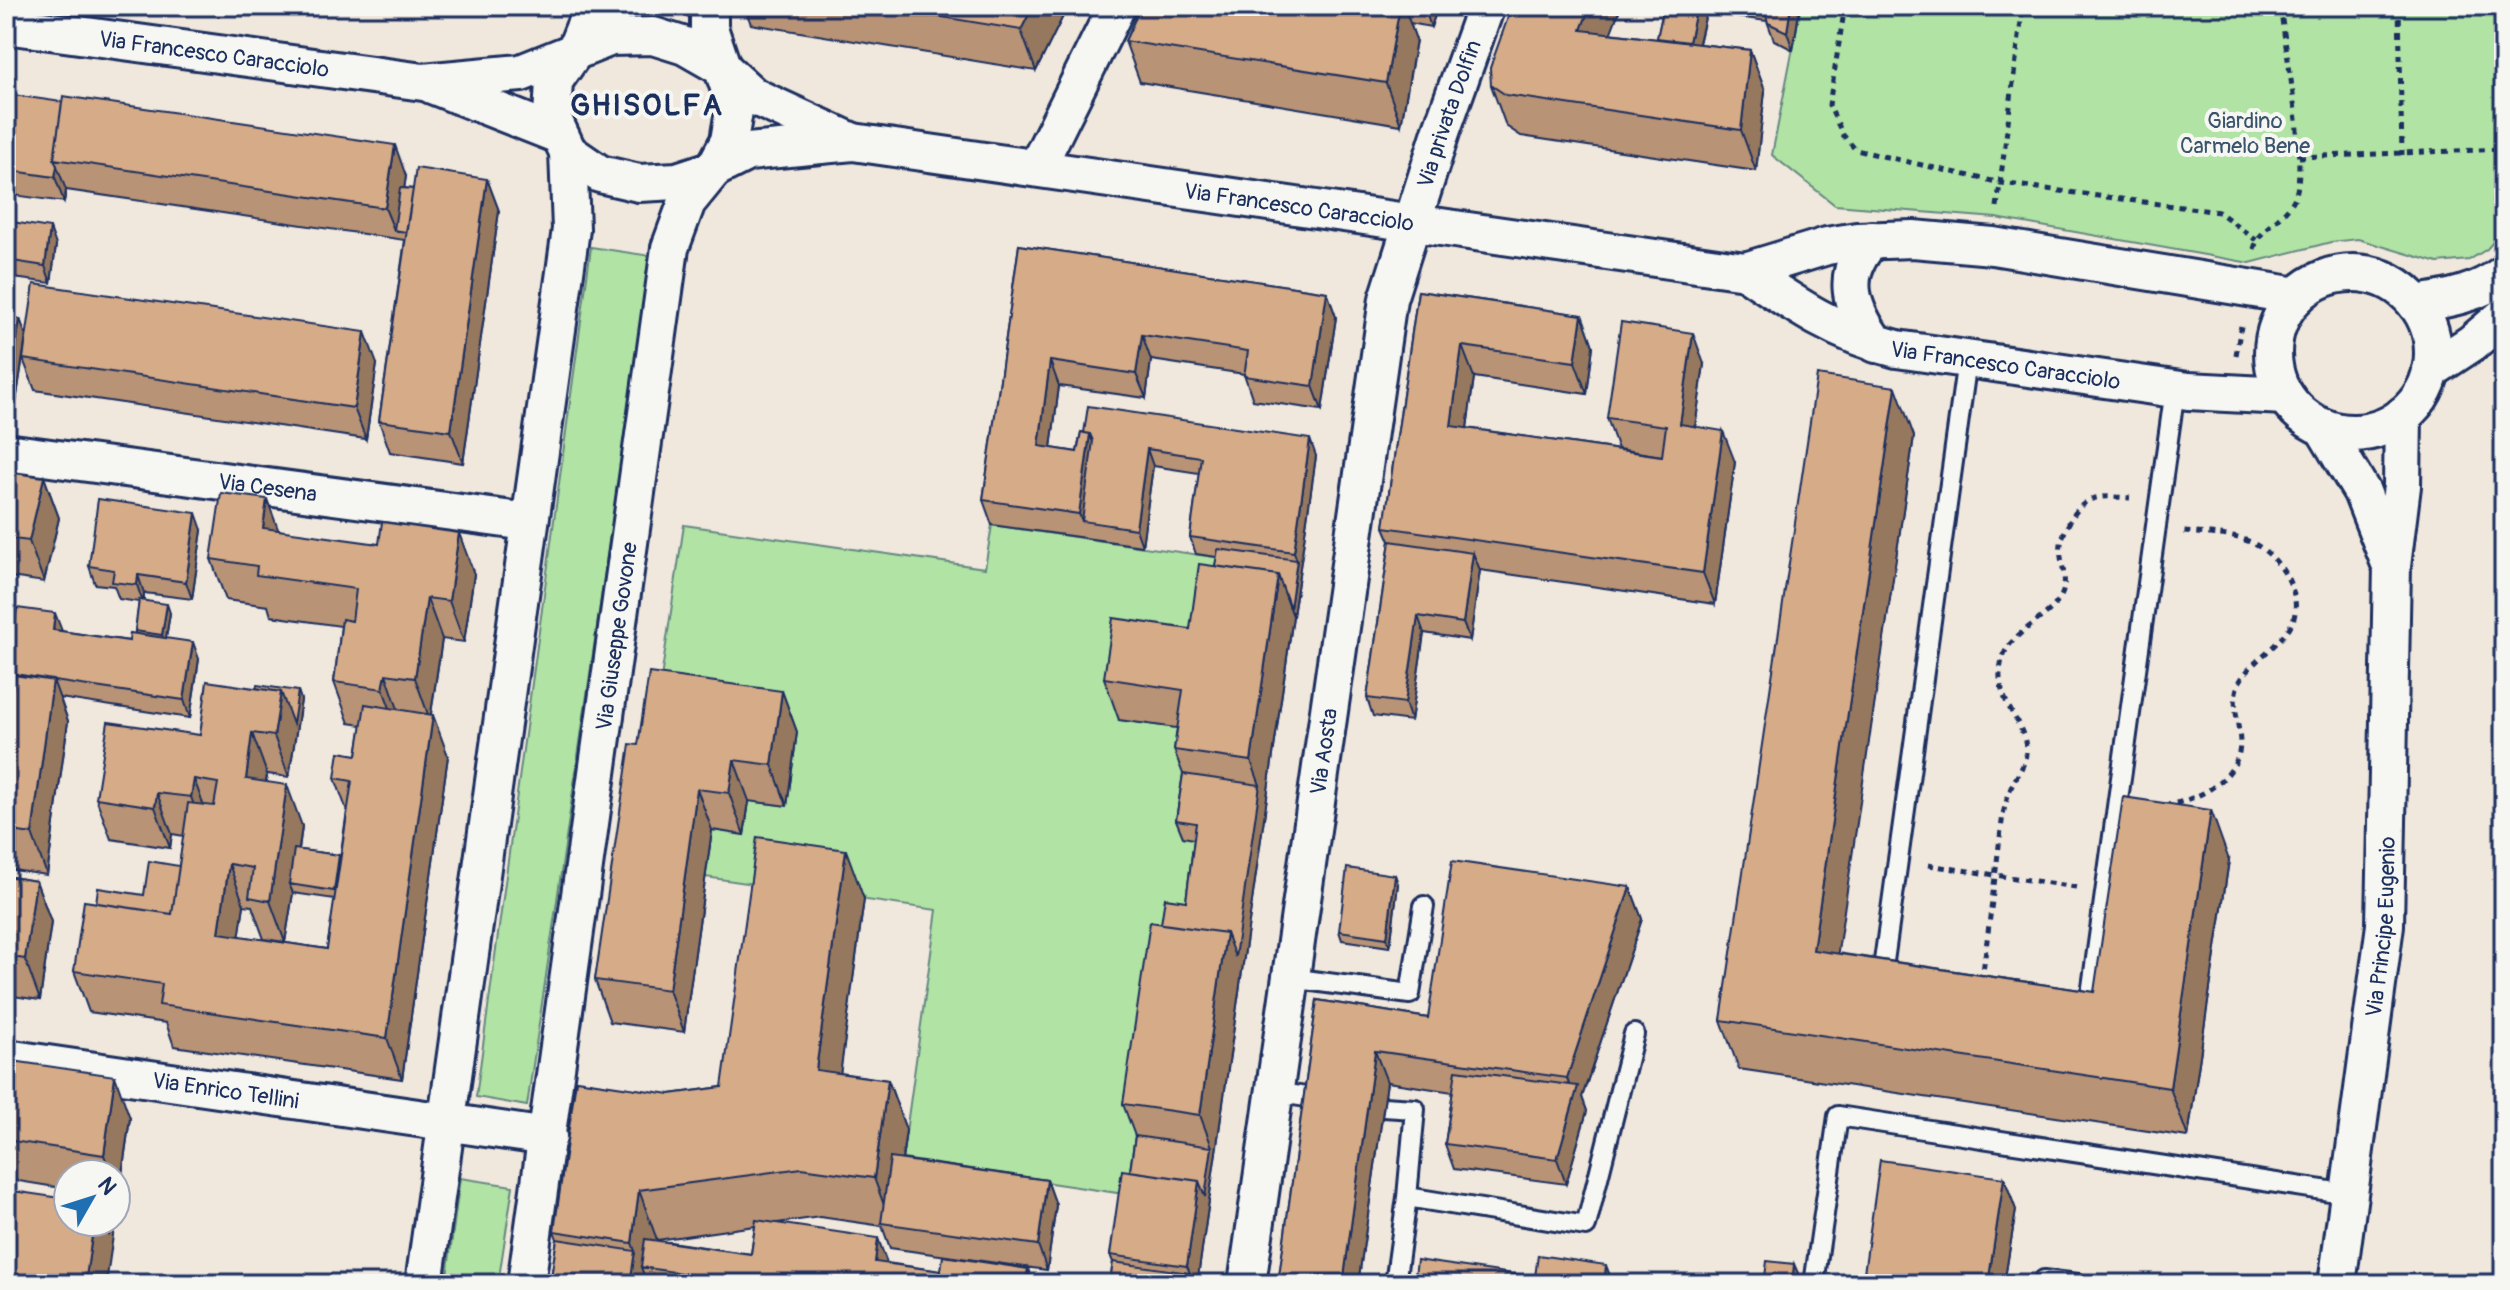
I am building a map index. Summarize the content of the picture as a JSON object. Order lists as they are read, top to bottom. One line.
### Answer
{"streets":{"street":["Via Francesco Caracciolo","Via privata Dolfin","Via Cesena","Via Giuseppe Govone","Via Aosta","Via Principe Eugenio","Via Enrico Tellini"]},"crossings":[["Via Francesco Caracciolo","Via privata Dolfin"],["Via Francesco Caracciolo","Via Giuseppe Govone"],["Via Francesco Caracciolo","Via Aosta"],["Via Francesco Caracciolo","Via Principe Eugenio"],["Via privata Dolfin","Via Aosta"],["Via Giuseppe Govone","Via Enrico Tellini"]],"districts":["GHISOLFA"],"parks":["Giardino Carmelo Bene"],"north":"top right"}
